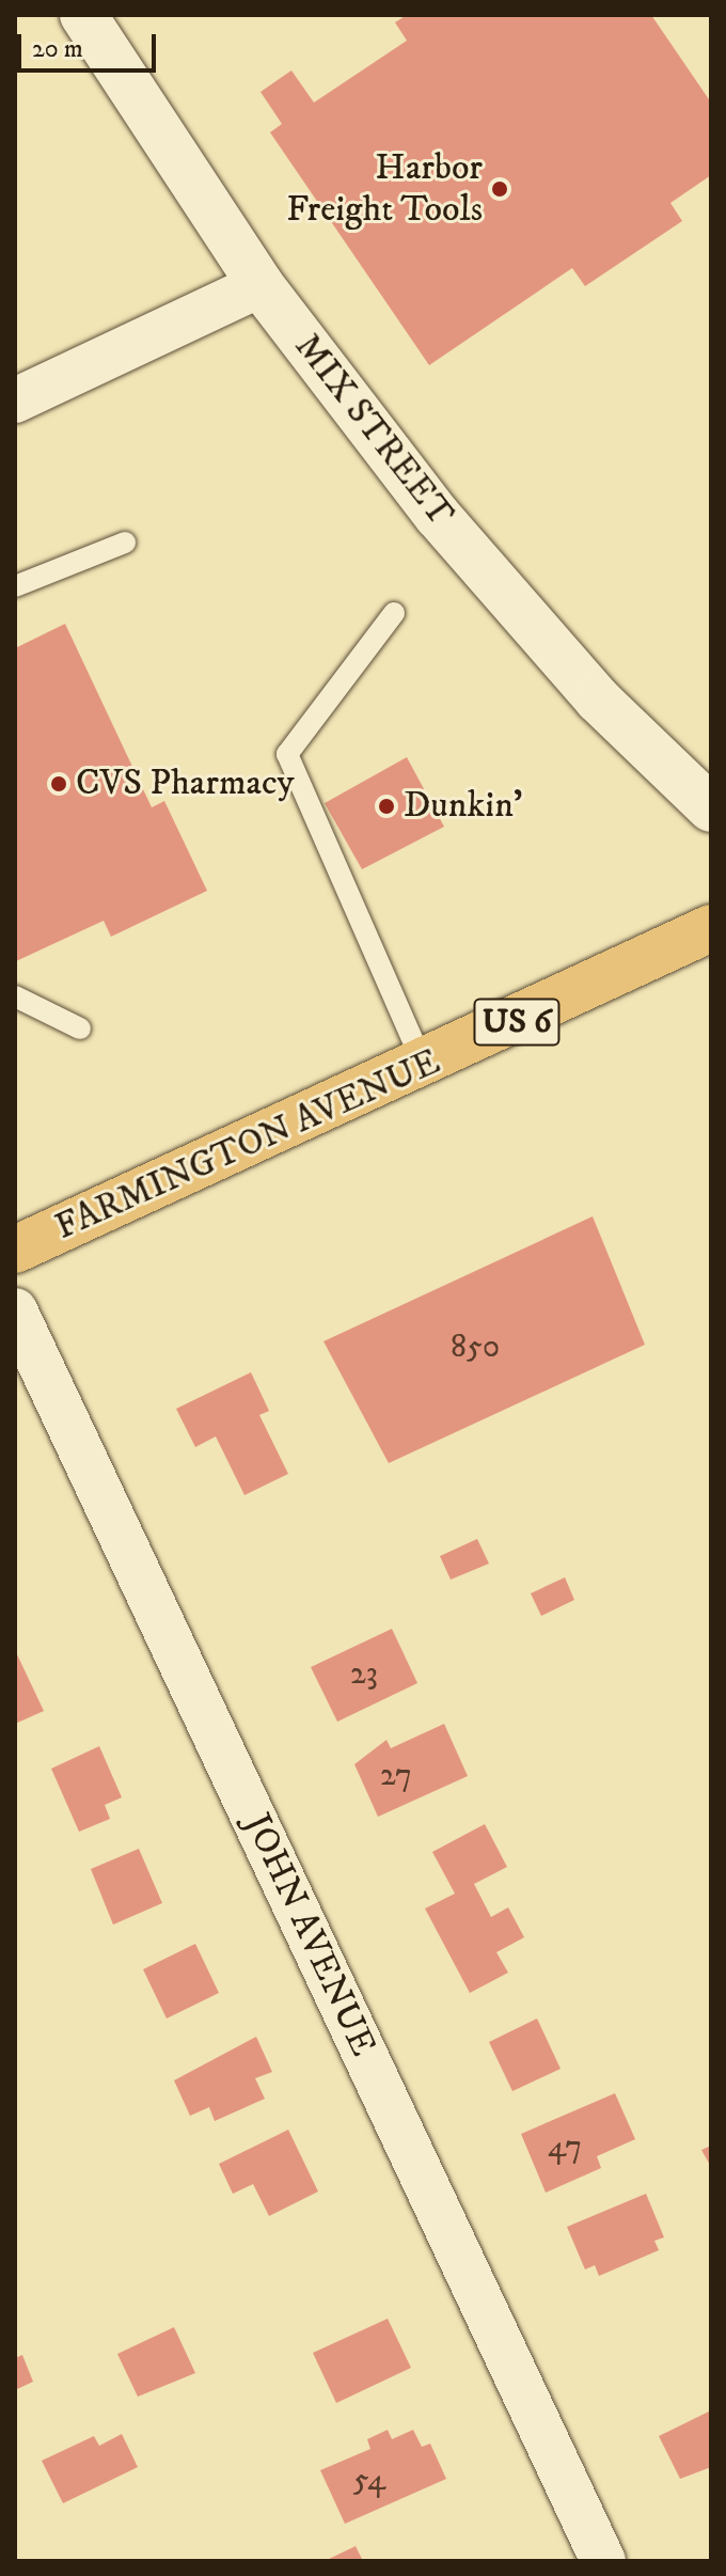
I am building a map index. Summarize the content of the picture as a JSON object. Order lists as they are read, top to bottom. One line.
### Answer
{"streets":{"highway":["US 6","FARMINGTON AVENUE"],"main road":["MIX STREET"],"street":["JOHN AVENUE"]},"places":["Harbor Freight Tools","CVS Pharmacy","Dunkin'"],"house_numbers":["850","23","27","47","54"],"scale_bar":"20 m"}
